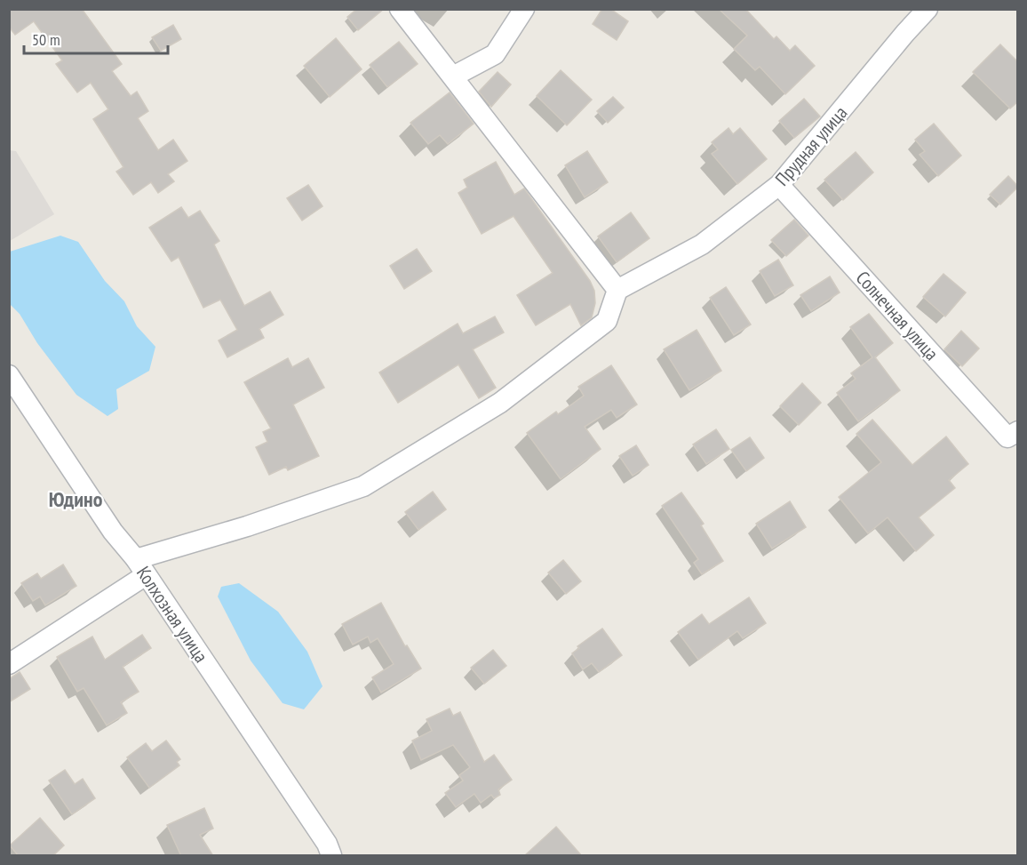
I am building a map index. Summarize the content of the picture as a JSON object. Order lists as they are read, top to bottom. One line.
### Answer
{"streets":{"street":["Прудная улица","Солнечная улица","Колхозная улица"]},"crossings":[["Прудная улица","Солнечная улица"]],"districts":["Юдино"],"scale_bar":"50 m"}
